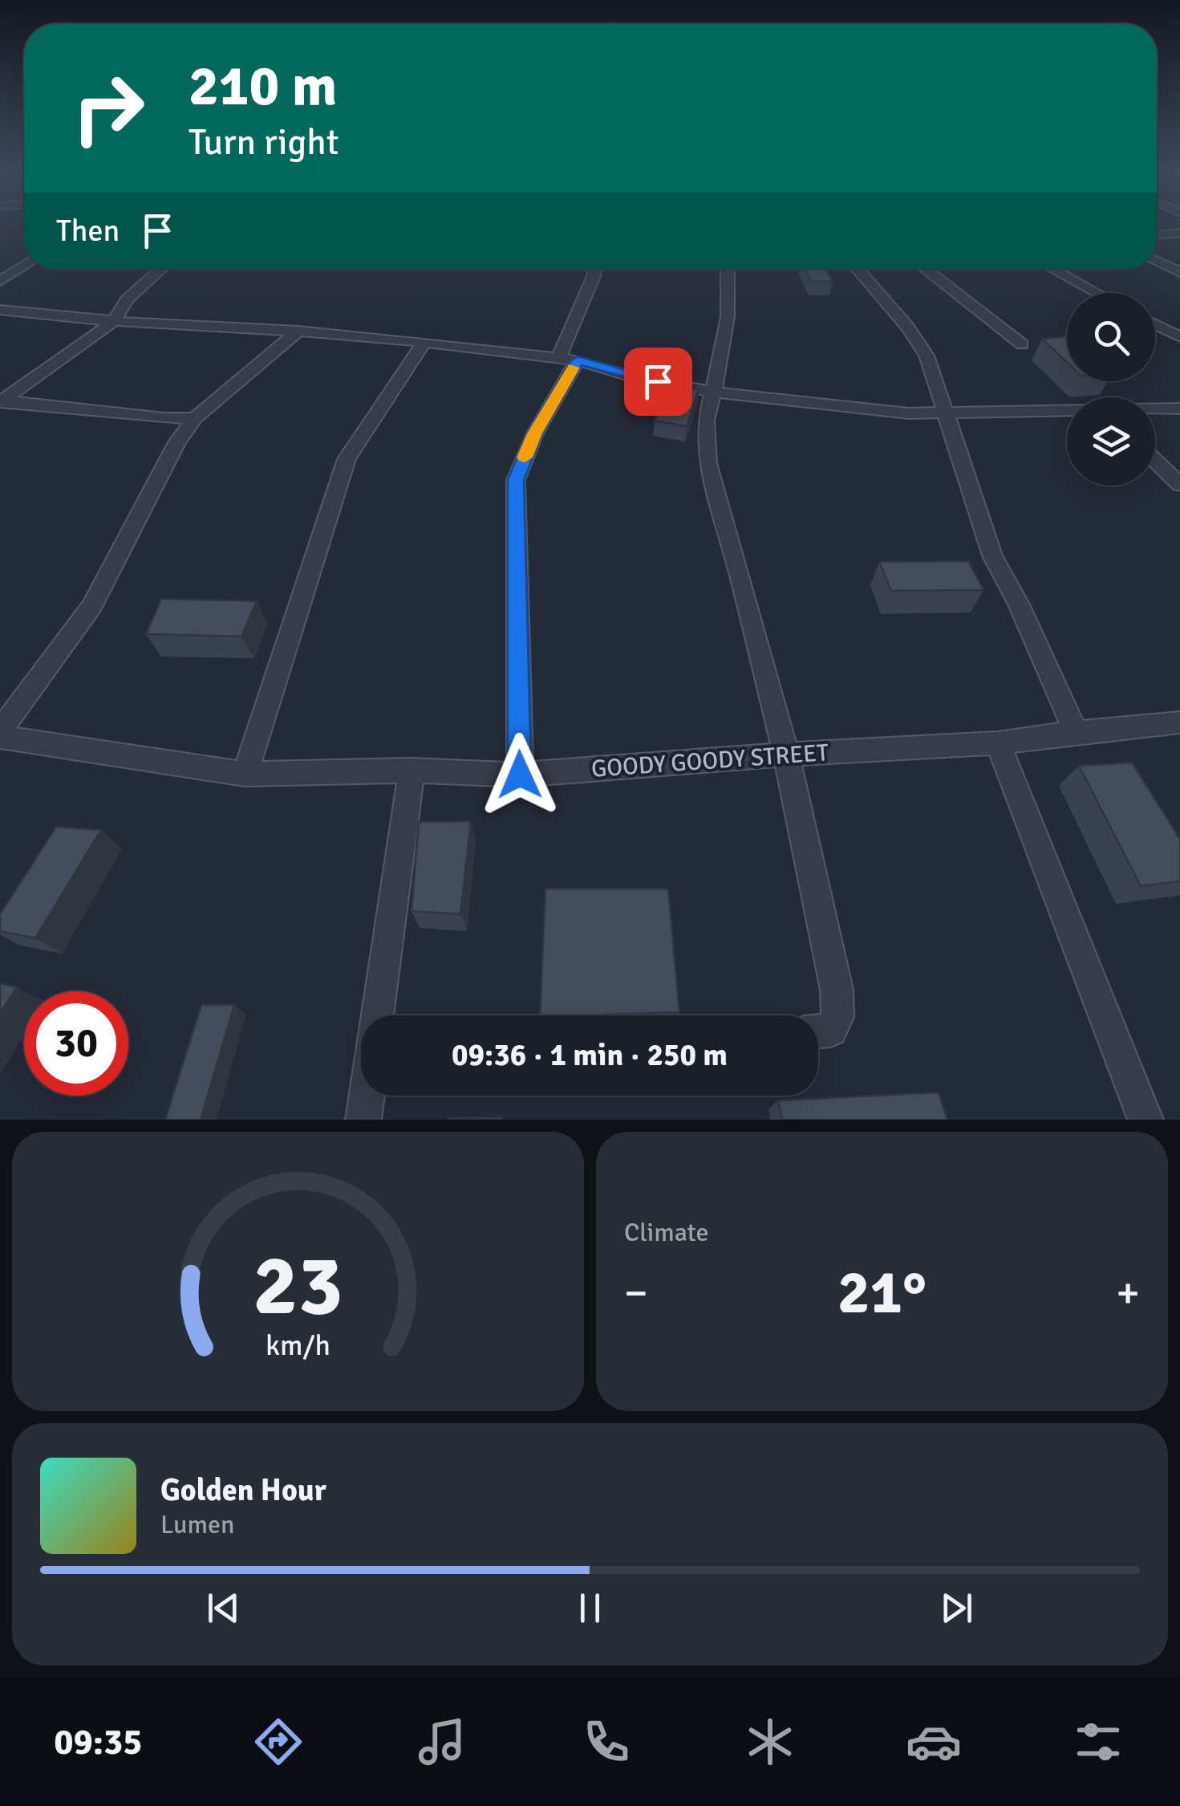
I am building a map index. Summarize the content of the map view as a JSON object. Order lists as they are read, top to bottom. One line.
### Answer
{"streets":{"street":["GOODY GOODY STREET"]},"page":{"turn":["210 m","Turn right"],"then":"Then","limit":"30","trip":"09:36 · 1 min · 250 m","tile":"Climate","heat":["−","21°","+"],"song":["Golden Hour","Lumen"],"tabs":"09:35","gauge":["23","km/h"]}}
